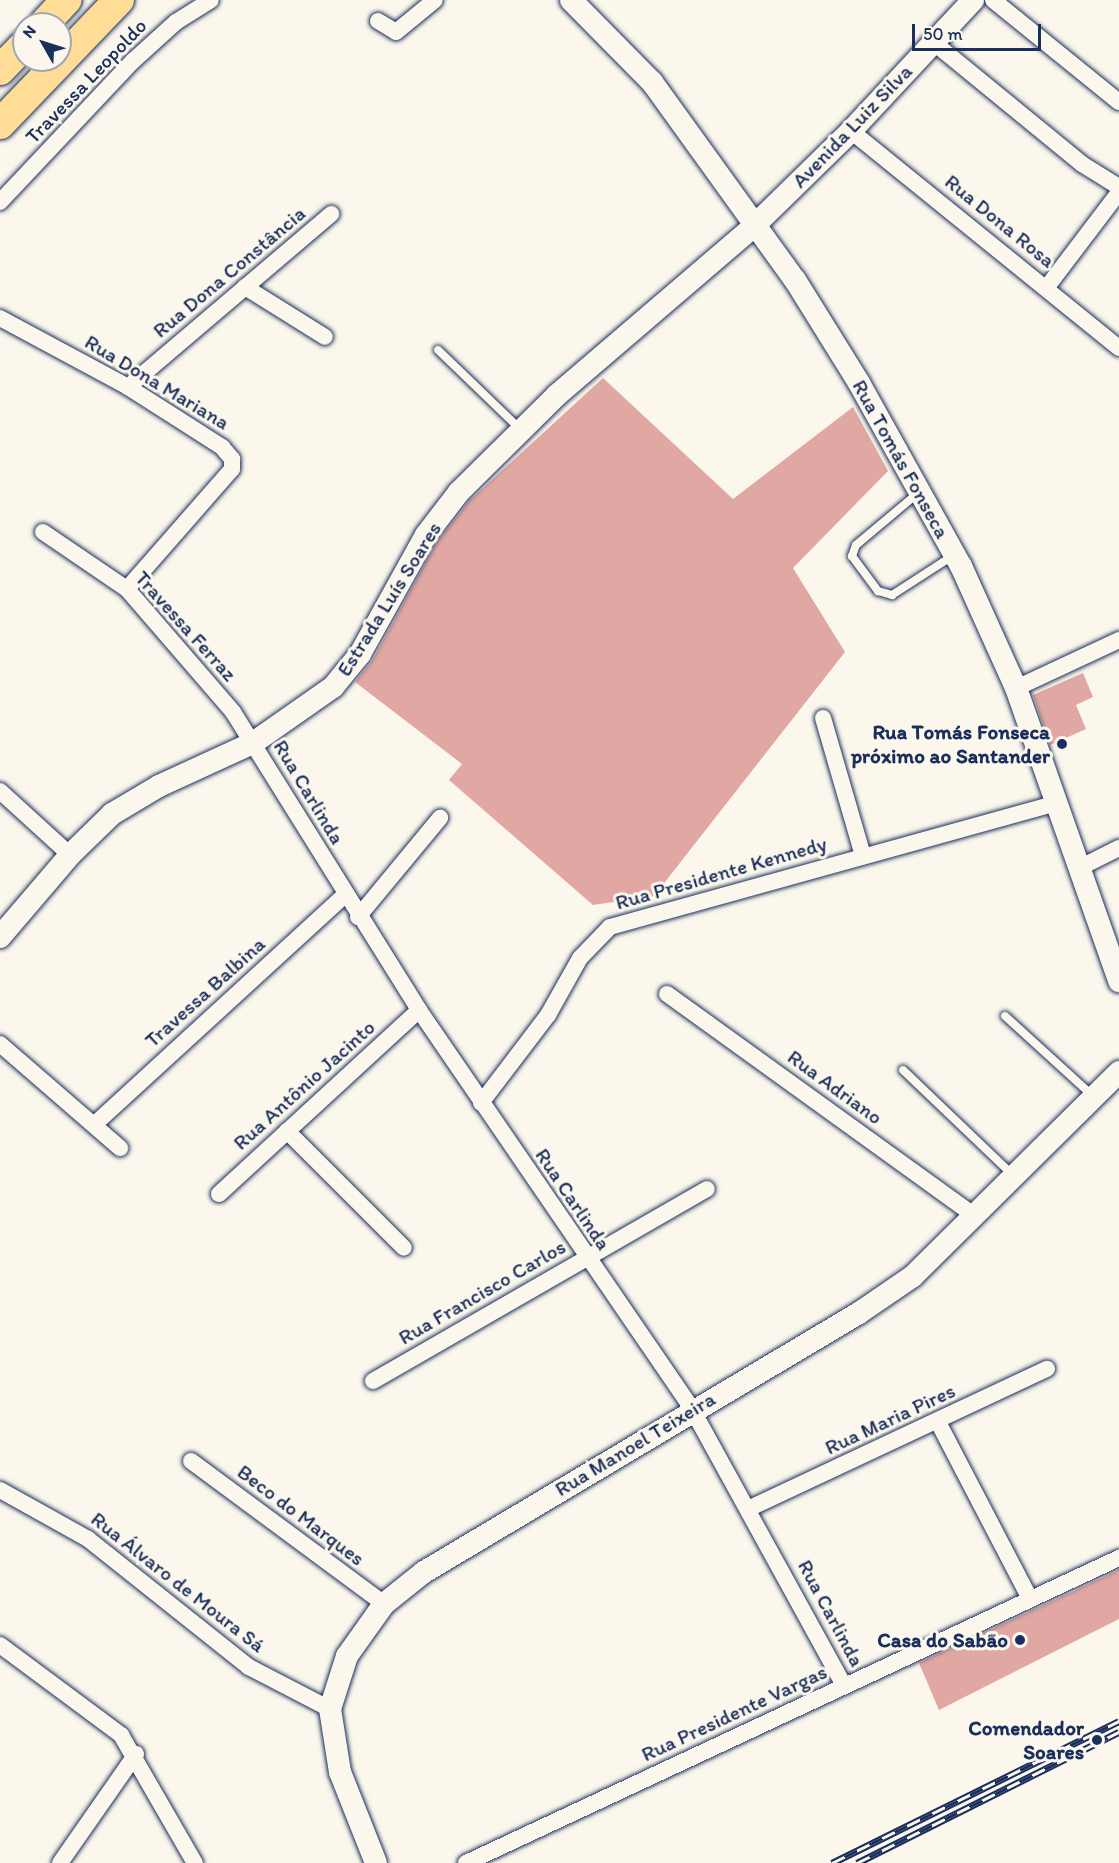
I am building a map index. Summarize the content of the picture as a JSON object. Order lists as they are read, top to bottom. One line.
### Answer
{"streets":{"main road":["Avenida Luiz Silva","Rua Tomás Fonseca","Estrada Luís Soares","Rua Manoel Teixeira"],"street":["Travessa Leopoldo","Rua Dona Rosa","Rua Dona Constância","Rua Dona Mariana","Travessa Ferraz","Rua Carlinda","Rua Presidente Kennedy","Travessa Balbina","Rua Antônio Jacinto","Rua Adriano","Rua Francisco Carlos","Rua Maria Pires","Beco do Marques","Rua Álvaro de Moura Sá","Rua Presidente Vargas"]},"crossings":[["Avenida Luiz Silva","Rua Dona Rosa"],["Avenida Luiz Silva","Rua Tomás Fonseca"],["Avenida Luiz Silva","Estrada Luís Soares"],["Rua Dona Constância","Rua Dona Mariana"],["Rua Dona Mariana","Travessa Ferraz"],["Rua Tomás Fonseca","Estrada Luís Soares"],["Rua Tomás Fonseca","Rua Presidente Kennedy"],["Estrada Luís Soares","Travessa Ferraz"],["Estrada Luís Soares","Rua Carlinda"],["Travessa Ferraz","Rua Carlinda"],["Rua Carlinda","Rua Presidente Kennedy"],["Rua Carlinda","Travessa Balbina"],["Rua Carlinda","Rua Antônio Jacinto"],["Rua Carlinda","Rua Francisco Carlos"],["Rua Carlinda","Rua Maria Pires"],["Rua Carlinda","Rua Manoel Teixeira"],["Rua Carlinda","Rua Presidente Vargas"],["Rua Adriano","Rua Manoel Teixeira"],["Rua Manoel Teixeira","Beco do Marques"],["Rua Manoel Teixeira","Rua Álvaro de Moura Sá"]],"places":["Rua Tomás Fonseca próximo ao Santander","Casa do Sabão","Comendador Soares"],"scale_bar":"50 m","north":"top left"}
